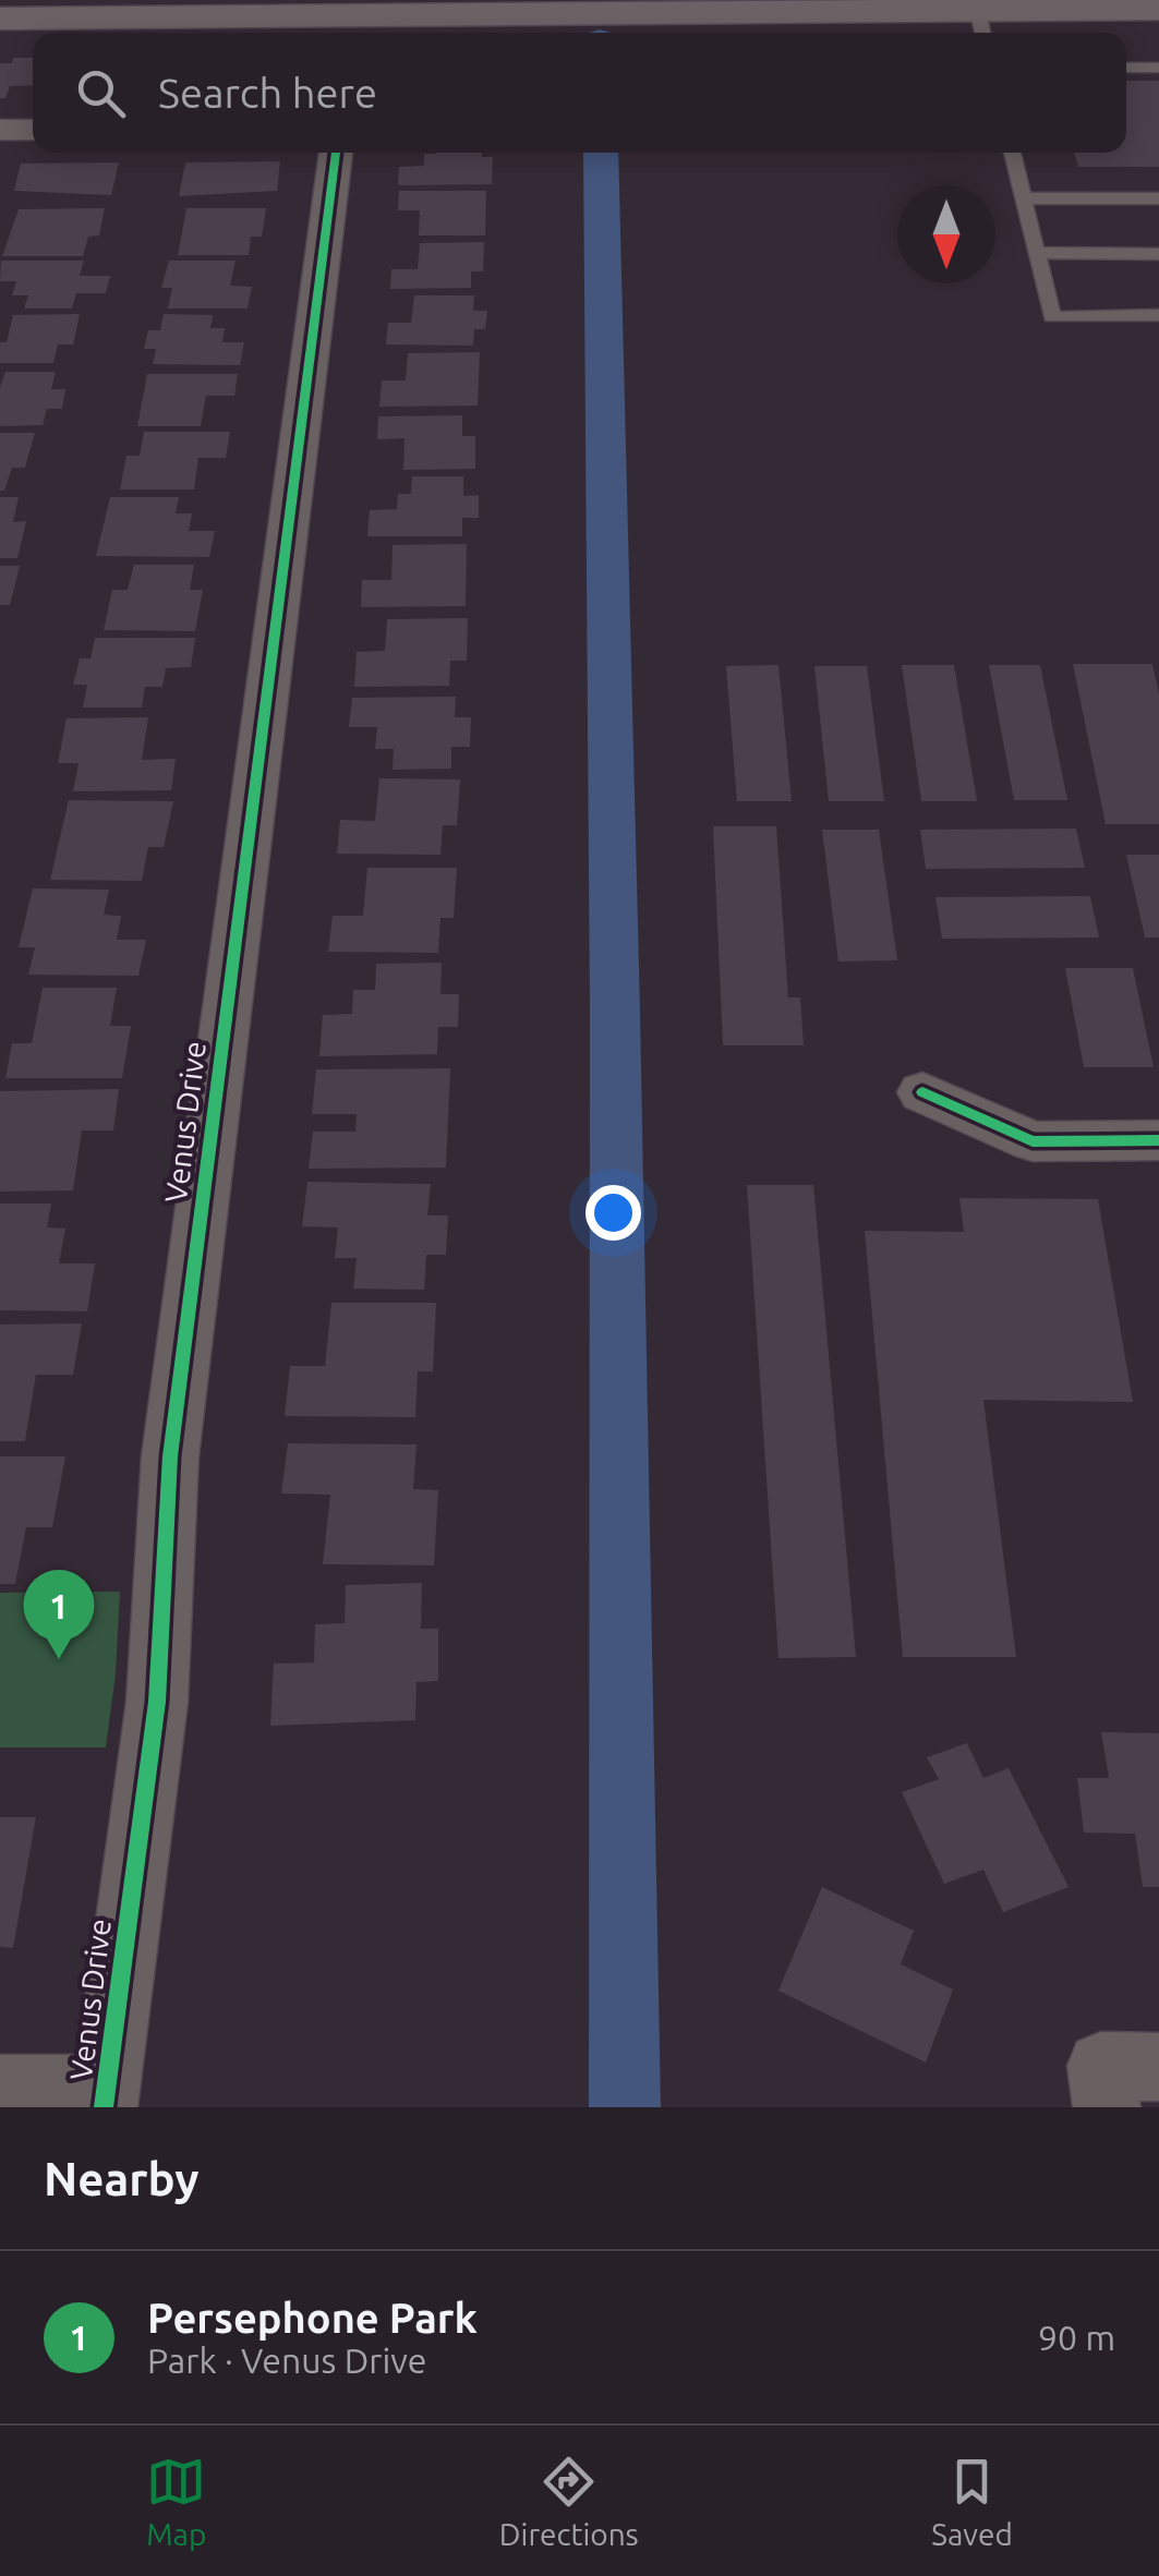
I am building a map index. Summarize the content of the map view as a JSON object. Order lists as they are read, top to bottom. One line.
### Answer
{"streets":{"street":["Venus Drive"]},"north":"bottom","page":{"search":"Search here","pins":"1","heading":"Nearby","list":[{"mark":"1","name":"Persephone Park","note":"Park · Venus Drive","value":"90 m"}],"nav":["Map","Directions","Saved"]}}
